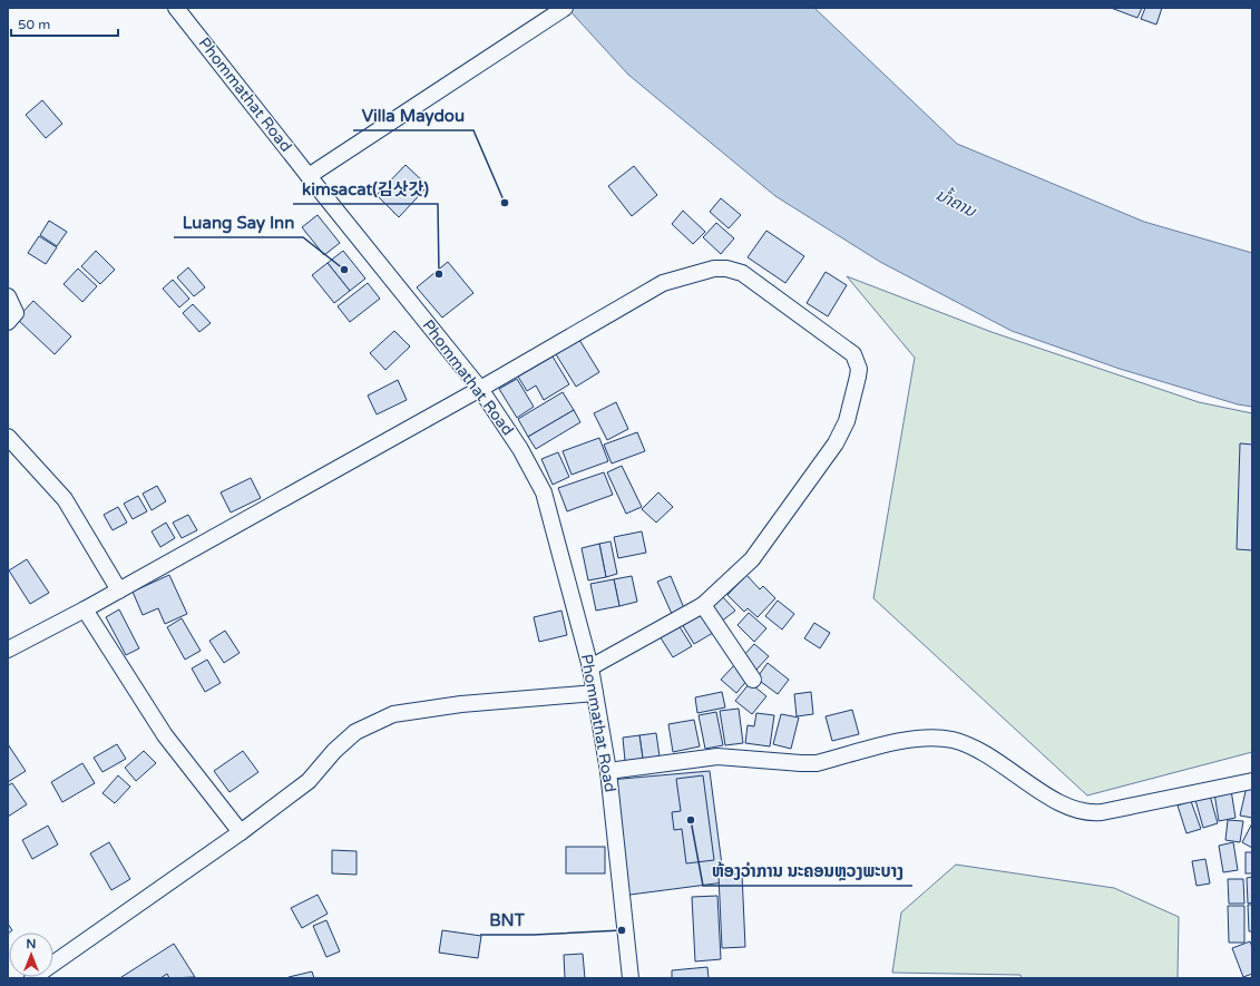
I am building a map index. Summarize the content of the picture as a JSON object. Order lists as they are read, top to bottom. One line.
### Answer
{"streets":{"street":["Phommathat Road"]},"water":["ນ້ຳຄານ"],"places":["Villa Maydou","Luang Say Inn","kimsacat(김삿갓)","ຫ້ອງວ່າການ ນະຄອນຫຼວງພະບາງ","BNT"],"scale_bar":"50 m","north":"top"}
